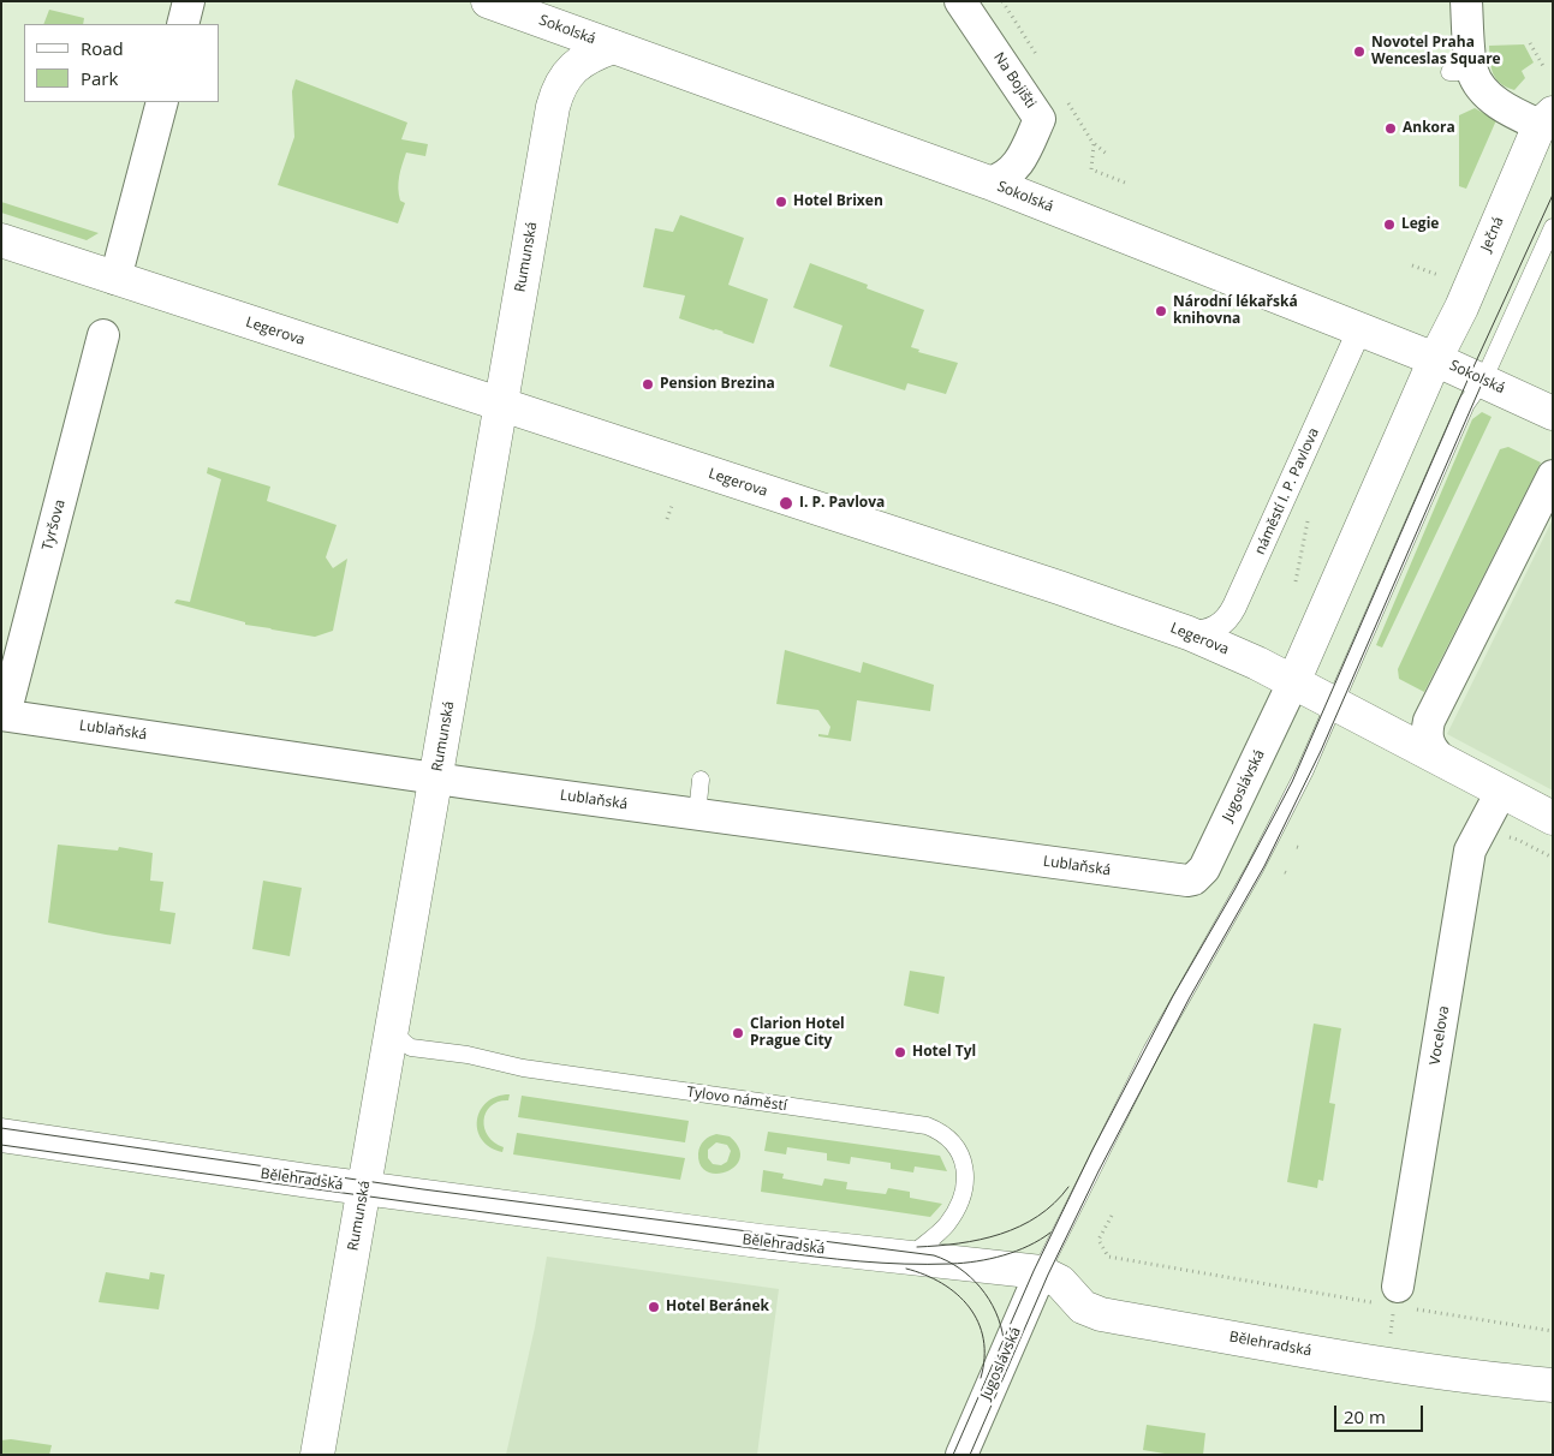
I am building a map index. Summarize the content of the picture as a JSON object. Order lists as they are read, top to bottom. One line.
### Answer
{"streets":{"main road":["Sokolská","Ječná","Rumunská","Legerova","Bělehradská"],"street":["Na Bojišti","náměstí I. P. Pavlova","Tyršova","Lublaňská","Jugoslávská","Vocelova"],"lane":["Tylovo náměstí"]},"crossings":[["Sokolská","Na Bojišti"],["Sokolská","Ječná"],["Sokolská","Rumunská"],["Sokolská","náměstí I. P. Pavlova"],["Rumunská","Legerova"],["Rumunská","Lublaňská"],["Rumunská","Tylovo náměstí"],["Rumunská","Bělehradská"],["Legerova","náměstí I. P. Pavlova"],["Legerova","Jugoslávská"],["Legerova","Vocelova"],["Tyršova","Lublaňská"],["Lublaňská","Jugoslávská"],["Jugoslávská","Bělehradská"],["Tylovo náměstí","Bělehradská"]],"places":["Novotel Praha Wenceslas Square","Ankora","Hotel Brixen","Legie","Národní lékařská knihovna","Pension Brezina","I. P. Pavlova","Clarion Hotel Prague City","Hotel Tyl","Hotel Beránek"],"legend":["Road","Park"],"scale_bar":"20 m"}
